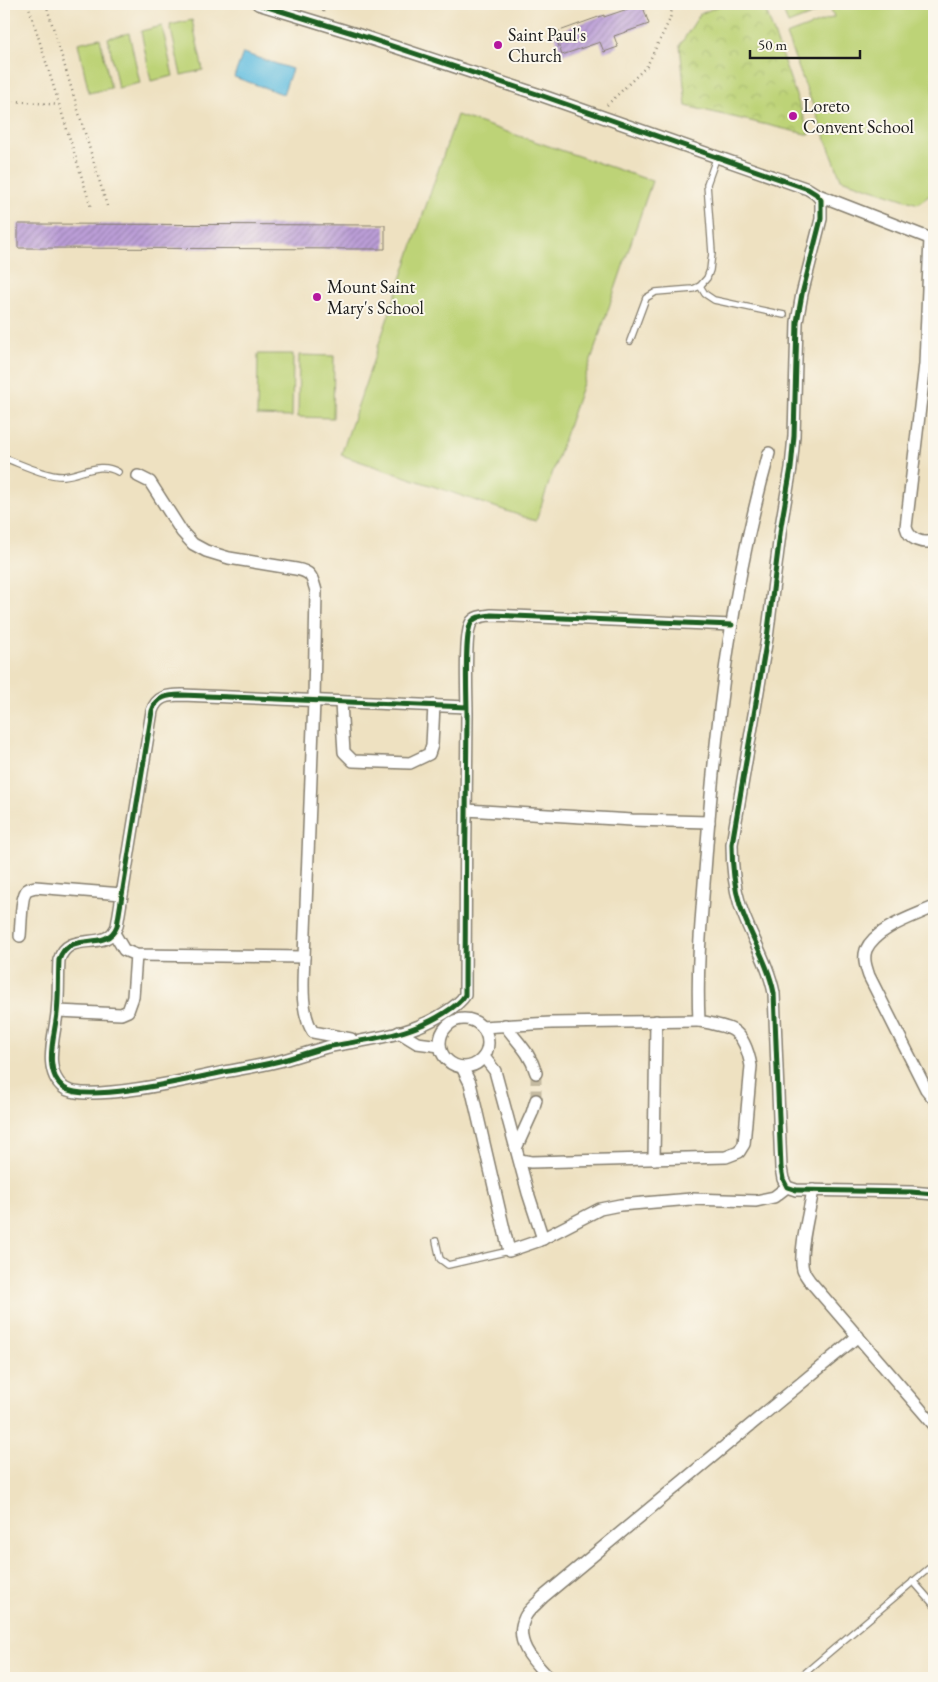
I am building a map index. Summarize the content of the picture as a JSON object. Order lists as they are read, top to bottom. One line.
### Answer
{"places":["Saint Paul's Church","Loreto Convent School","Mount Saint Mary's School"],"scale_bar":"50 m"}
